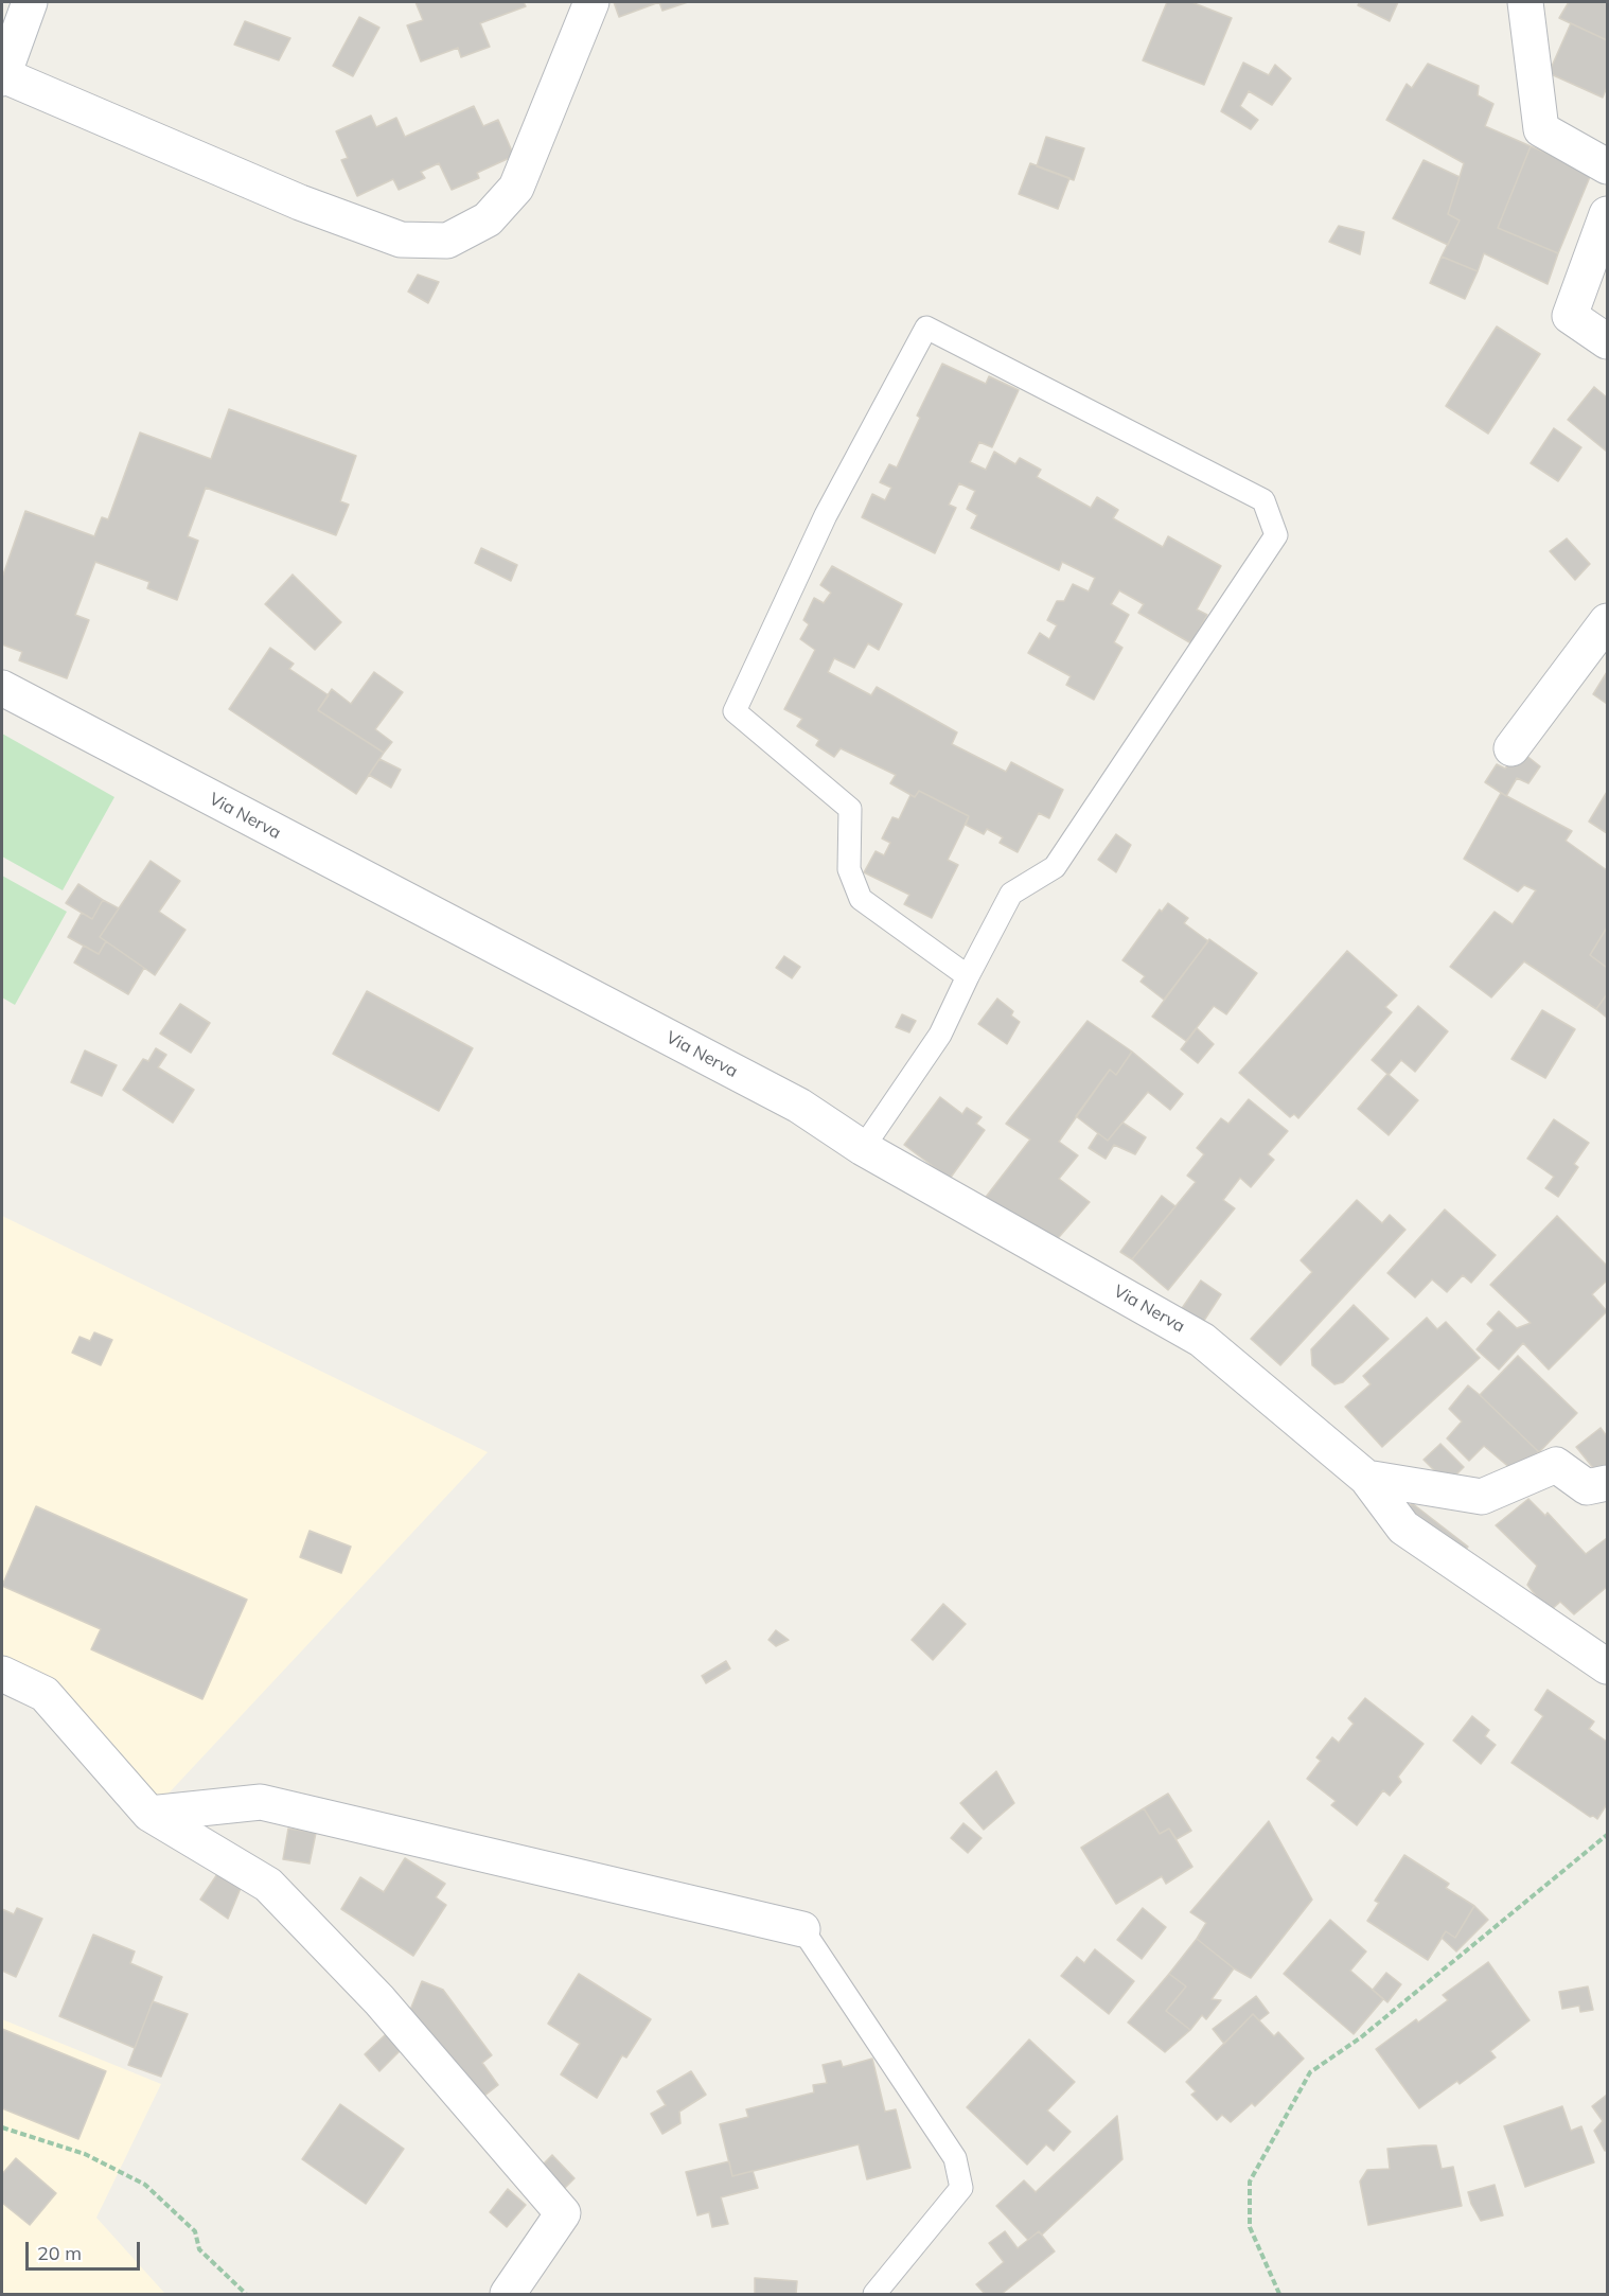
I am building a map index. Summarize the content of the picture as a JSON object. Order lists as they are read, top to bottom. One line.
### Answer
{"streets":{"street":["Via Nerva"]},"scale_bar":"20 m"}
